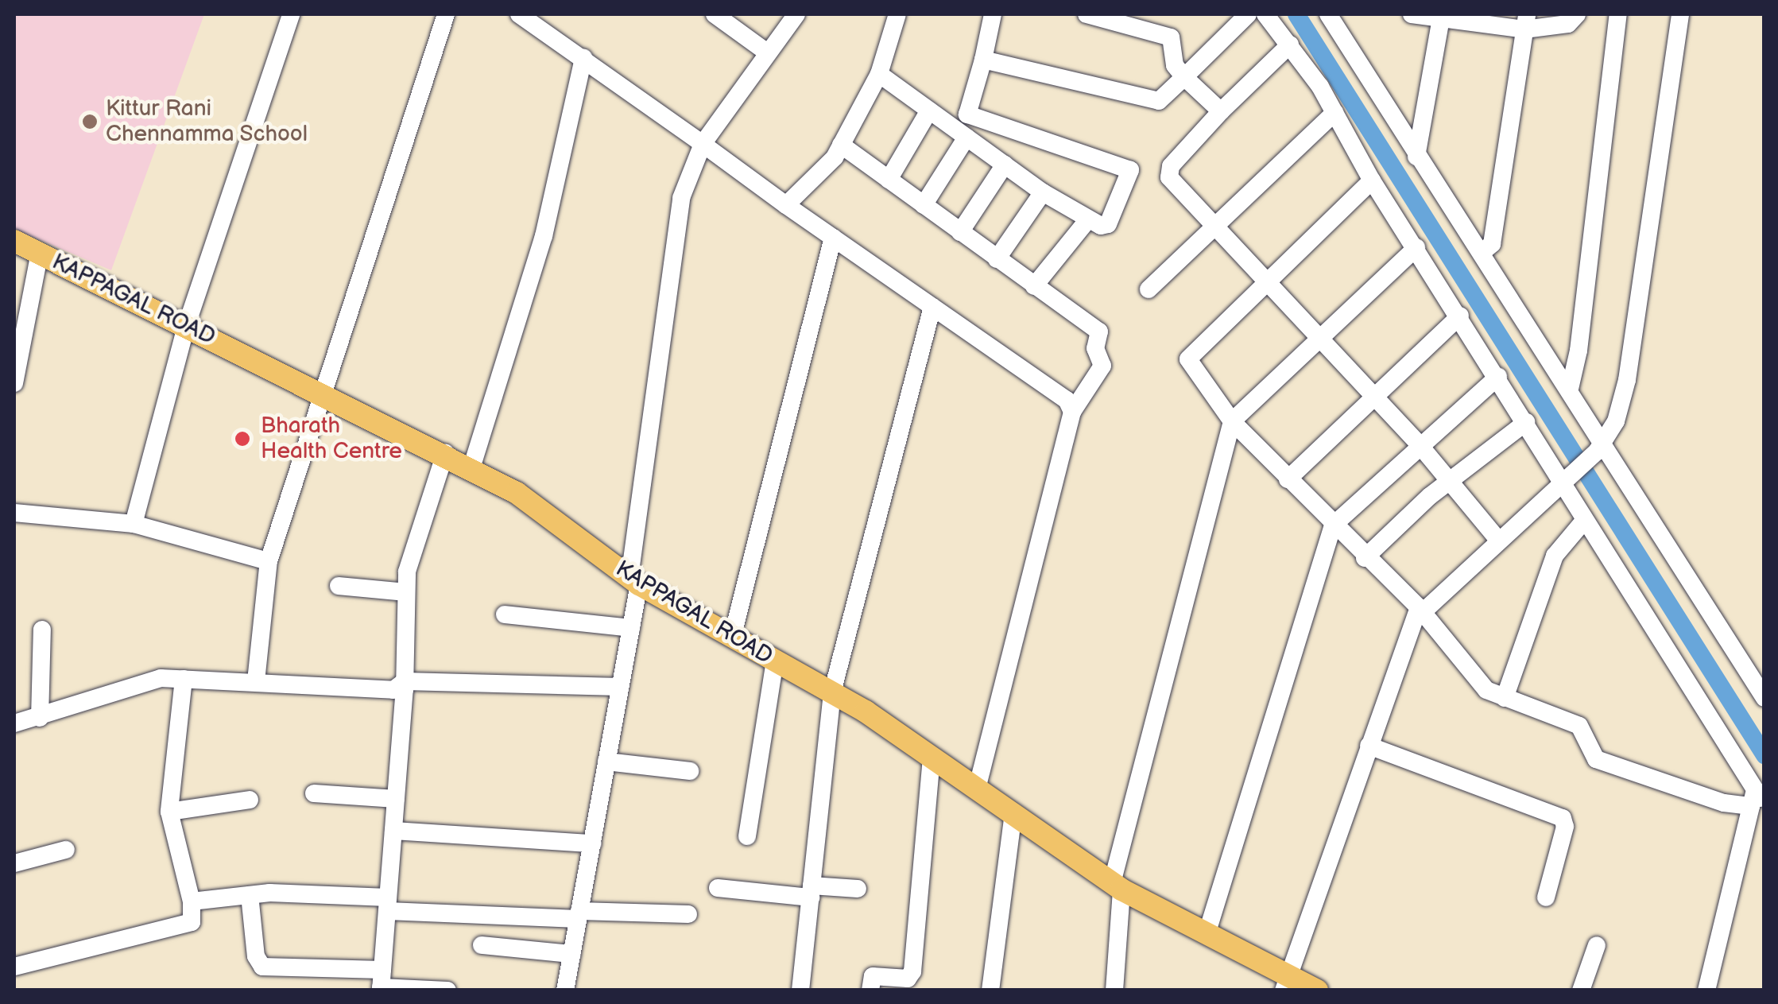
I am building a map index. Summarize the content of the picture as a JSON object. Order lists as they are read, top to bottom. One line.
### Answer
{"streets":{"main road":["KAPPAGAL ROAD"]},"places":["Kittur Rani Chennamma School","Bharath Health Centre"]}
